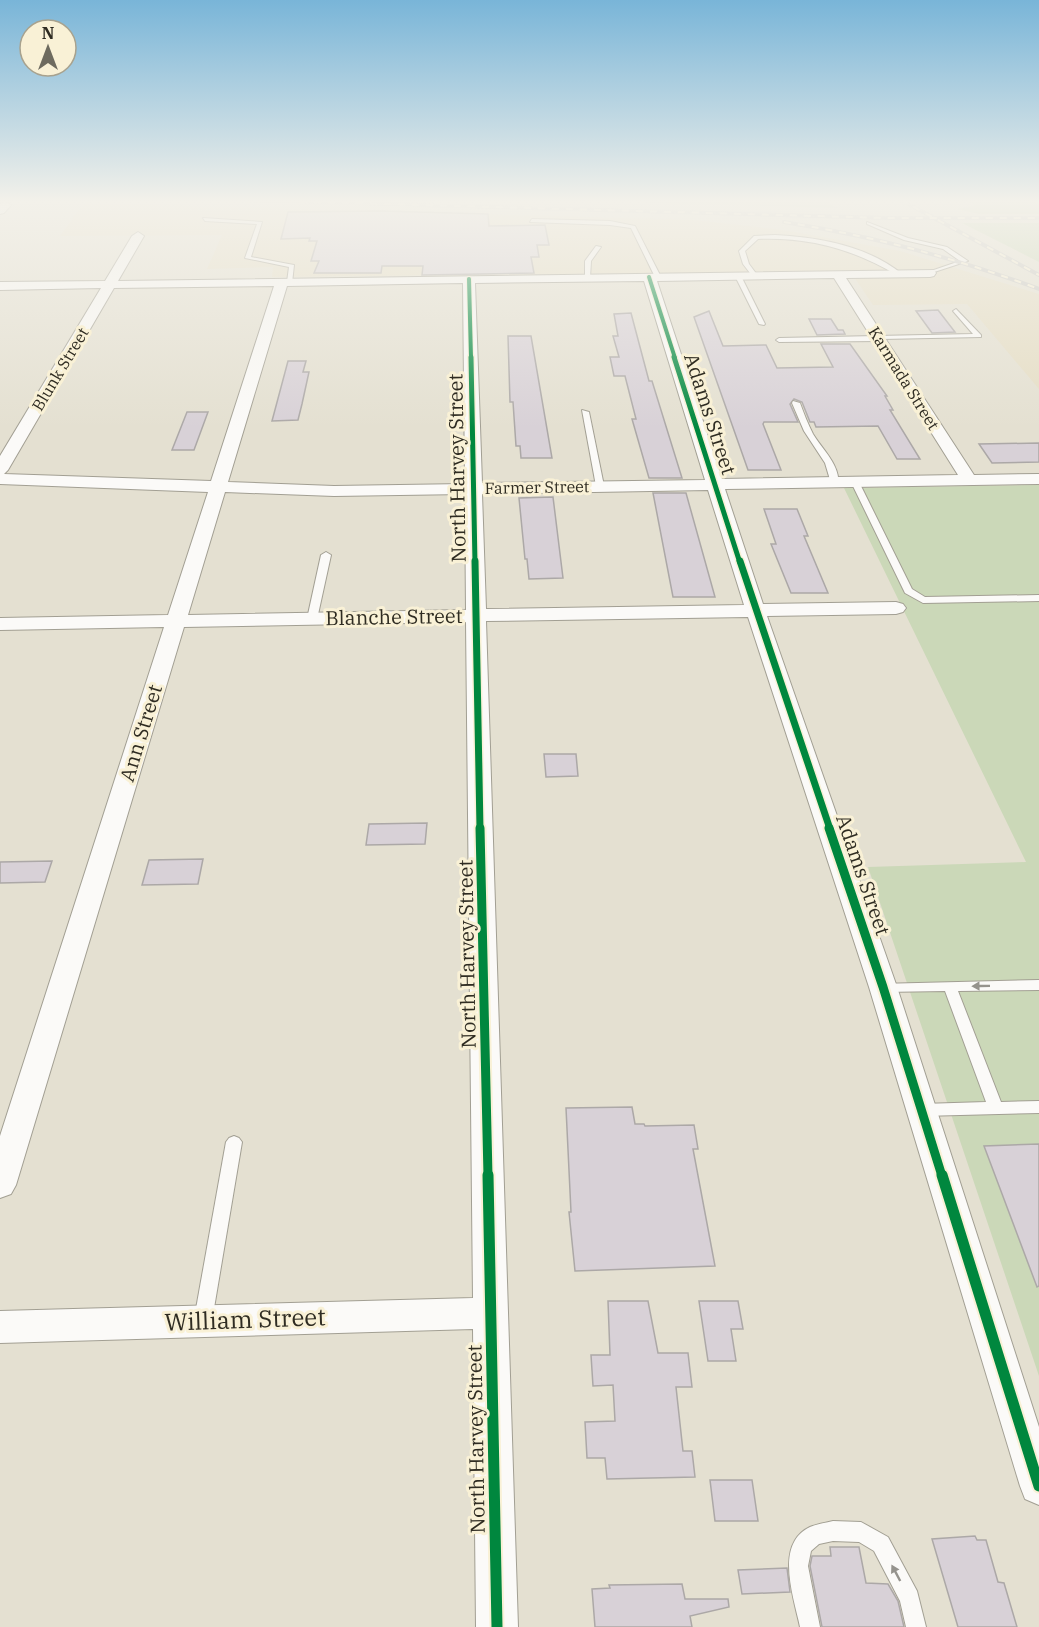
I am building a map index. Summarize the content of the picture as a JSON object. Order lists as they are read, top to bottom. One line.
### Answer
{"streets":{"street":["Blunk Street","Karmada Street","Adams Street","North Harvey Street","Farmer Street","Blanche Street","Ann Street","William Street"]},"crossings":[["Karmada Street","Farmer Street"],["Adams Street","Farmer Street"],["Adams Street","Blanche Street"],["North Harvey Street","Farmer Street"],["North Harvey Street","Blanche Street"],["North Harvey Street","William Street"],["Farmer Street","Ann Street"],["Blanche Street","Ann Street"]],"north":"top"}
